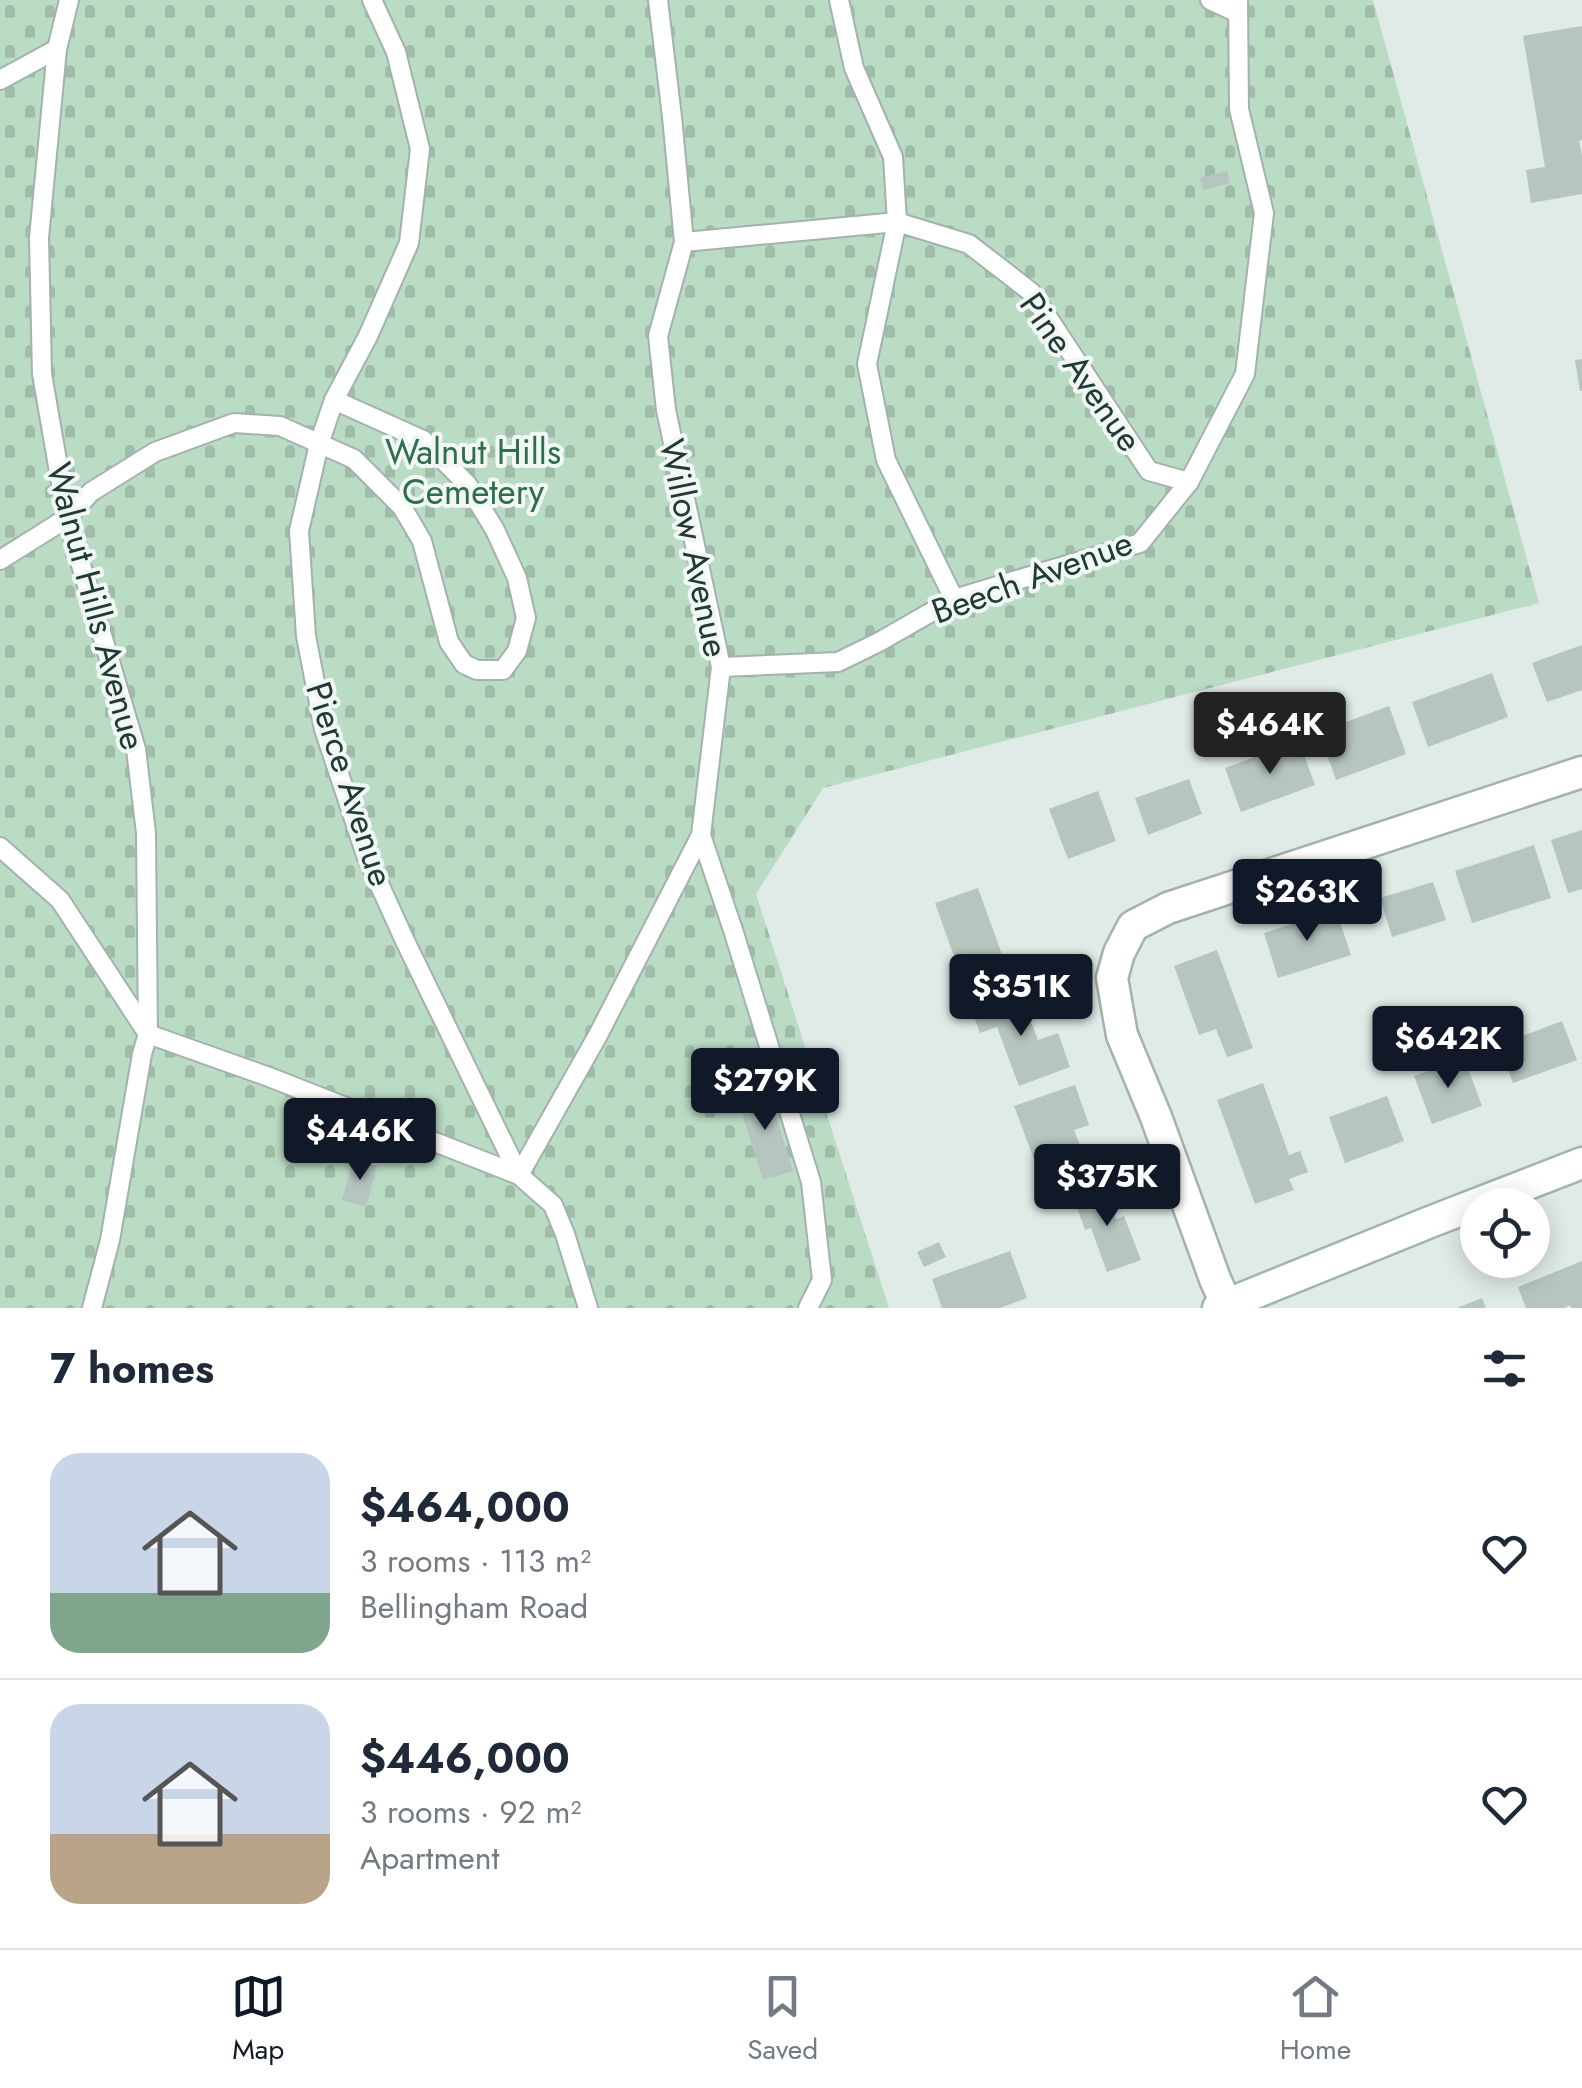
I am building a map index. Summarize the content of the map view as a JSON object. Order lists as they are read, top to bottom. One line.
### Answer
{"streets":{"lane":["Pine Avenue","Willow Avenue","Beech Avenue","Walnut Hills Avenue","Pierce Avenue"]},"crossings":[["Pine Avenue","Willow Avenue"],["Pine Avenue","Beech Avenue"],["Willow Avenue","Beech Avenue"],["Willow Avenue","Pierce Avenue"]],"parks":["Walnut Hills Cemetery"],"page":{"price":["$464K","$263K","$351K","$642K","$279K","$446K","$375K"],"heading":"7 homes","list":[{"name":"$464,000","note":"3 rooms · 113 m² · Bellingham Road"},{"name":"$446,000","note":"3 rooms · 92 m² · Apartment"}],"tabs":["Map","Saved","Home"]}}
